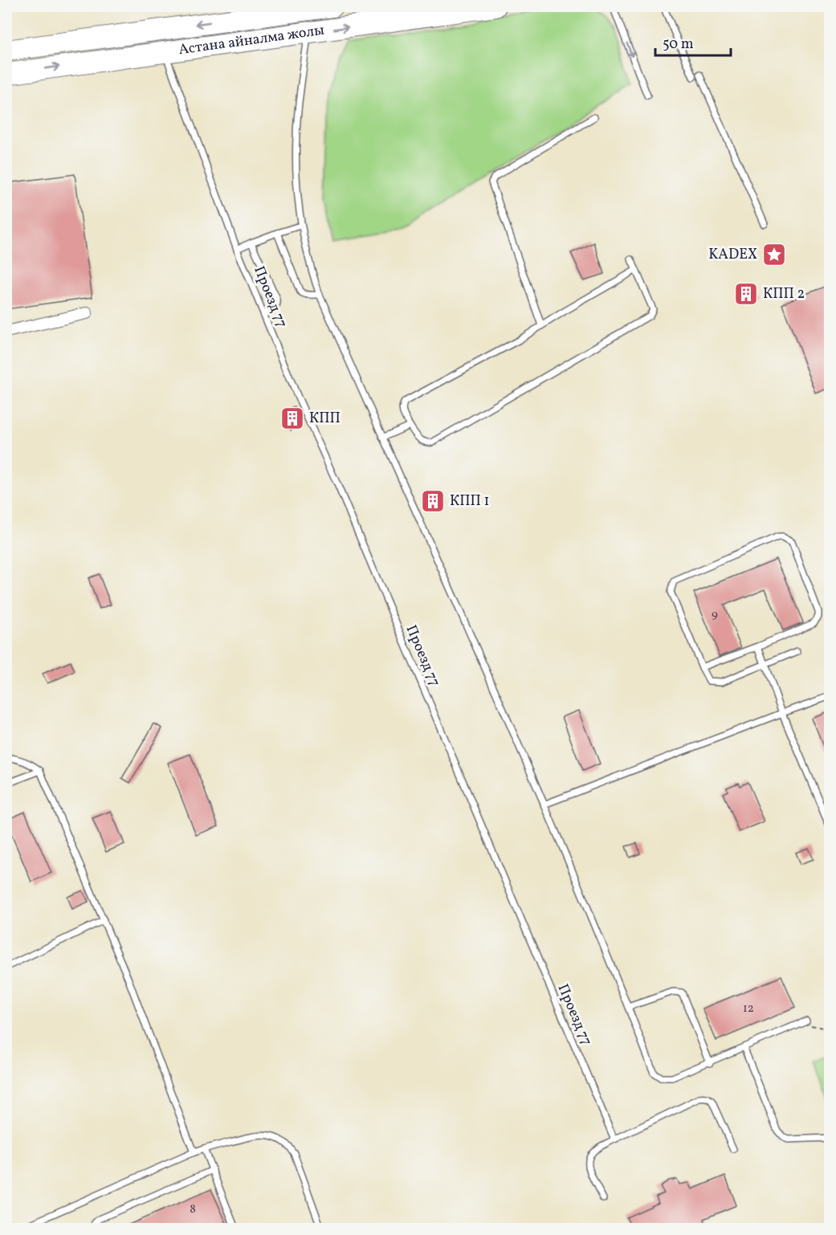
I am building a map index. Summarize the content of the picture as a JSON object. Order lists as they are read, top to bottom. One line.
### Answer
{"streets":{"highway":["Астана айналма жолы"],"lane":["Проезд 77"]},"crossings":[["Астана айналма жолы","Проезд 77"]],"places":{"place":["KADEX"],"building":["КПП 2","КПП","КПП 1"]},"house_numbers":["9","12","8"],"scale_bar":"50 m"}
